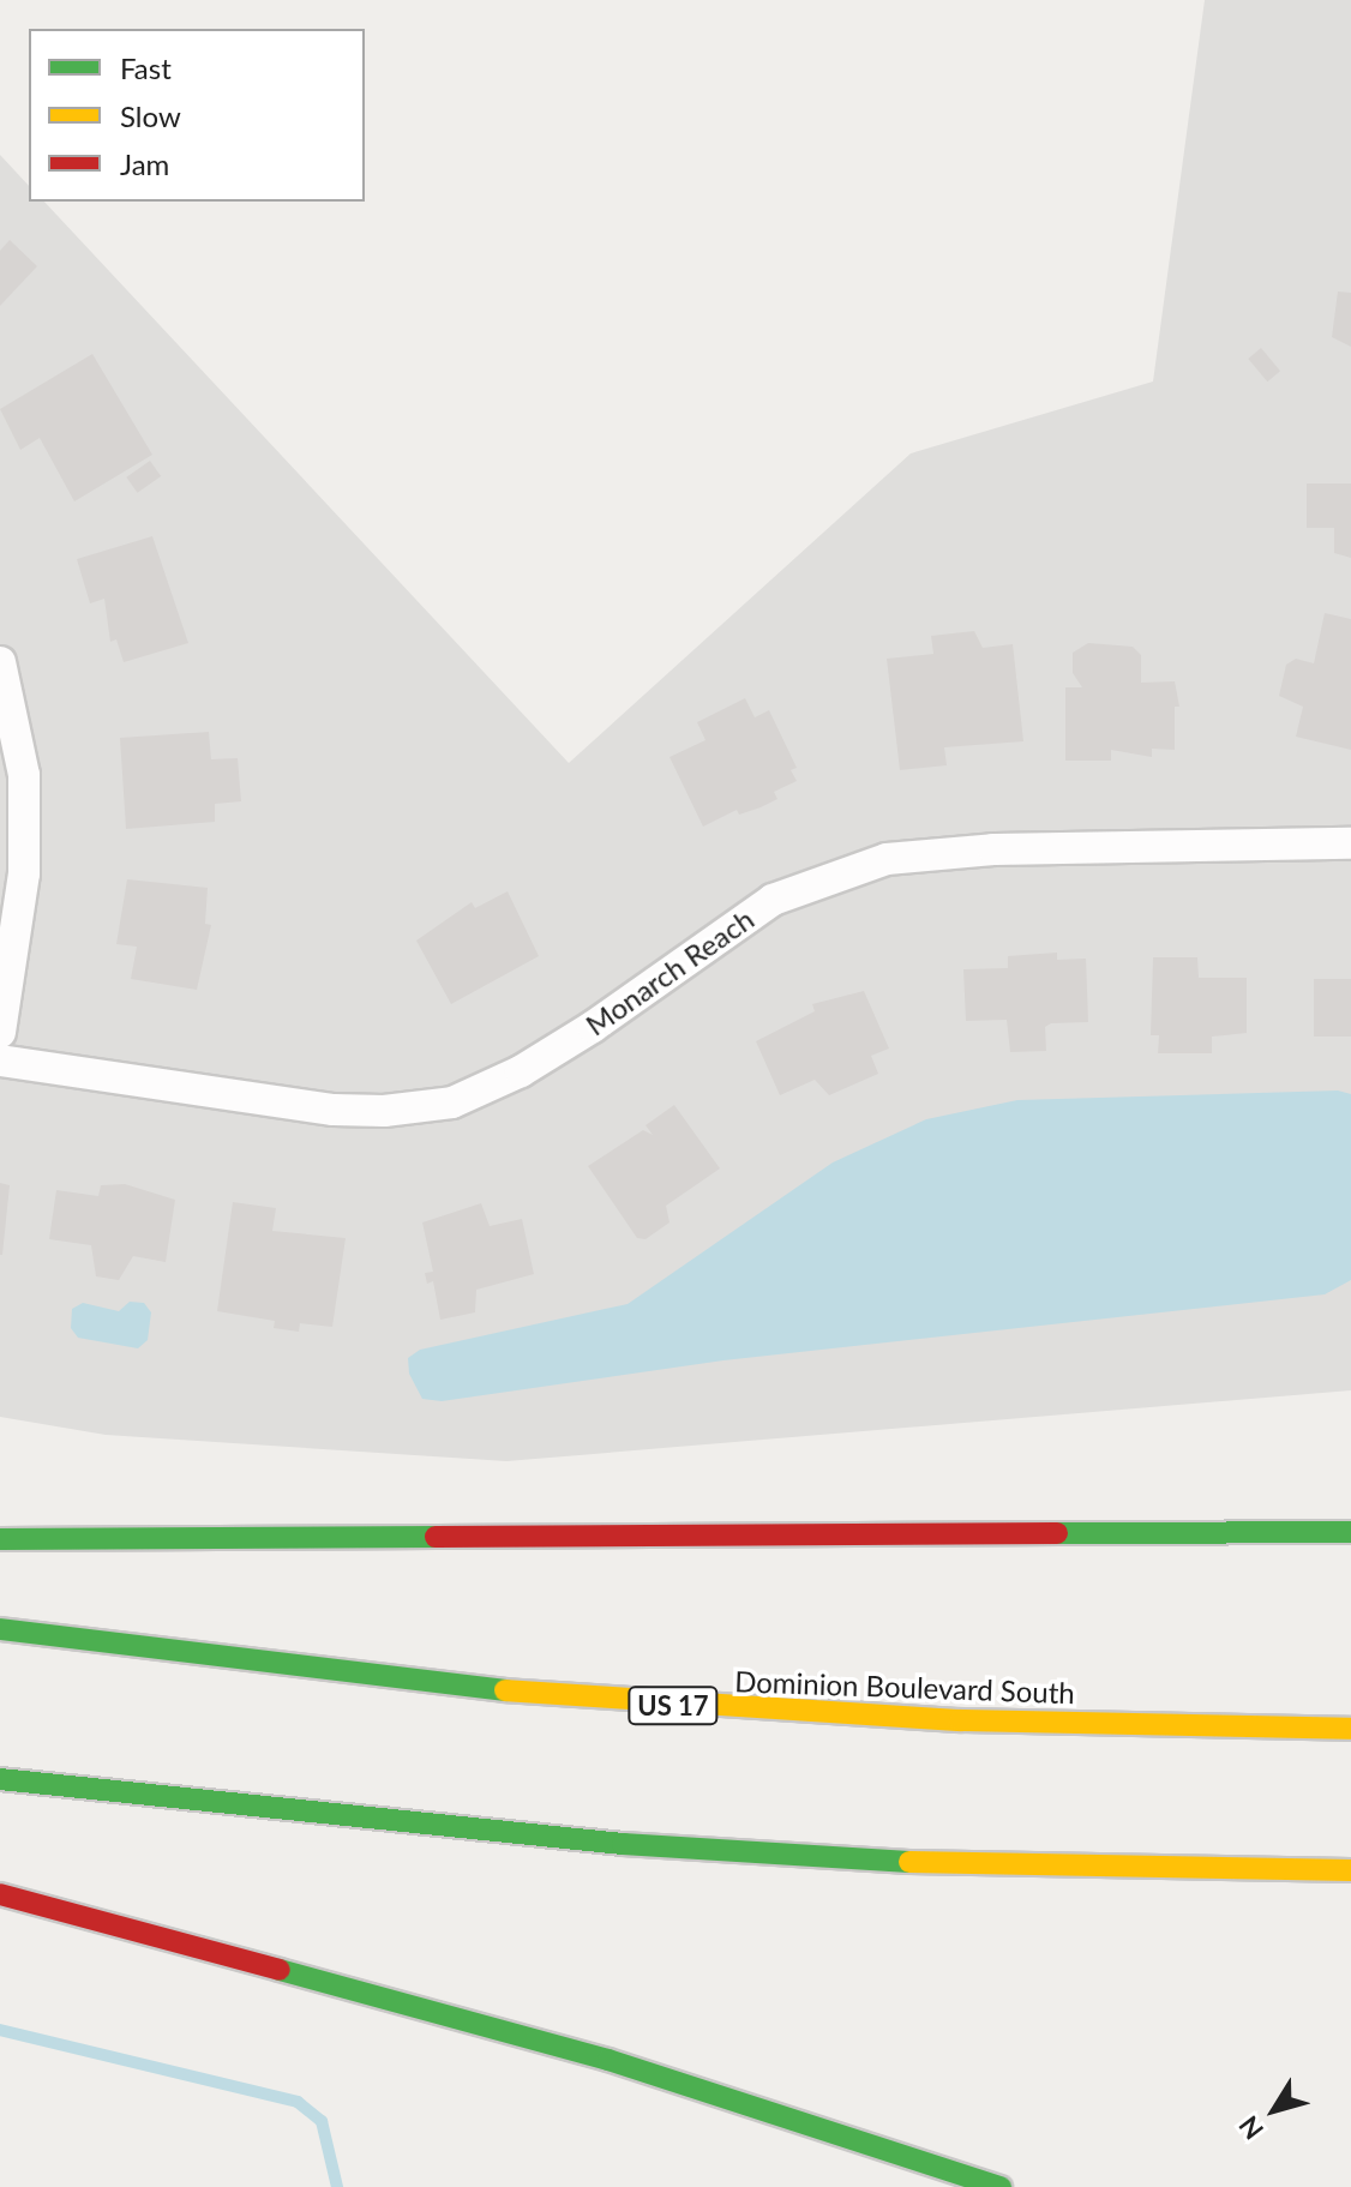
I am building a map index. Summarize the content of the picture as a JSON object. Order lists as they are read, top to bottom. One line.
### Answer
{"streets":{"highway":["Dominion Boulevard South","US 17"],"street":["Monarch Reach"]},"legend":["Fast","Slow","Jam"],"north":"bottom left"}
